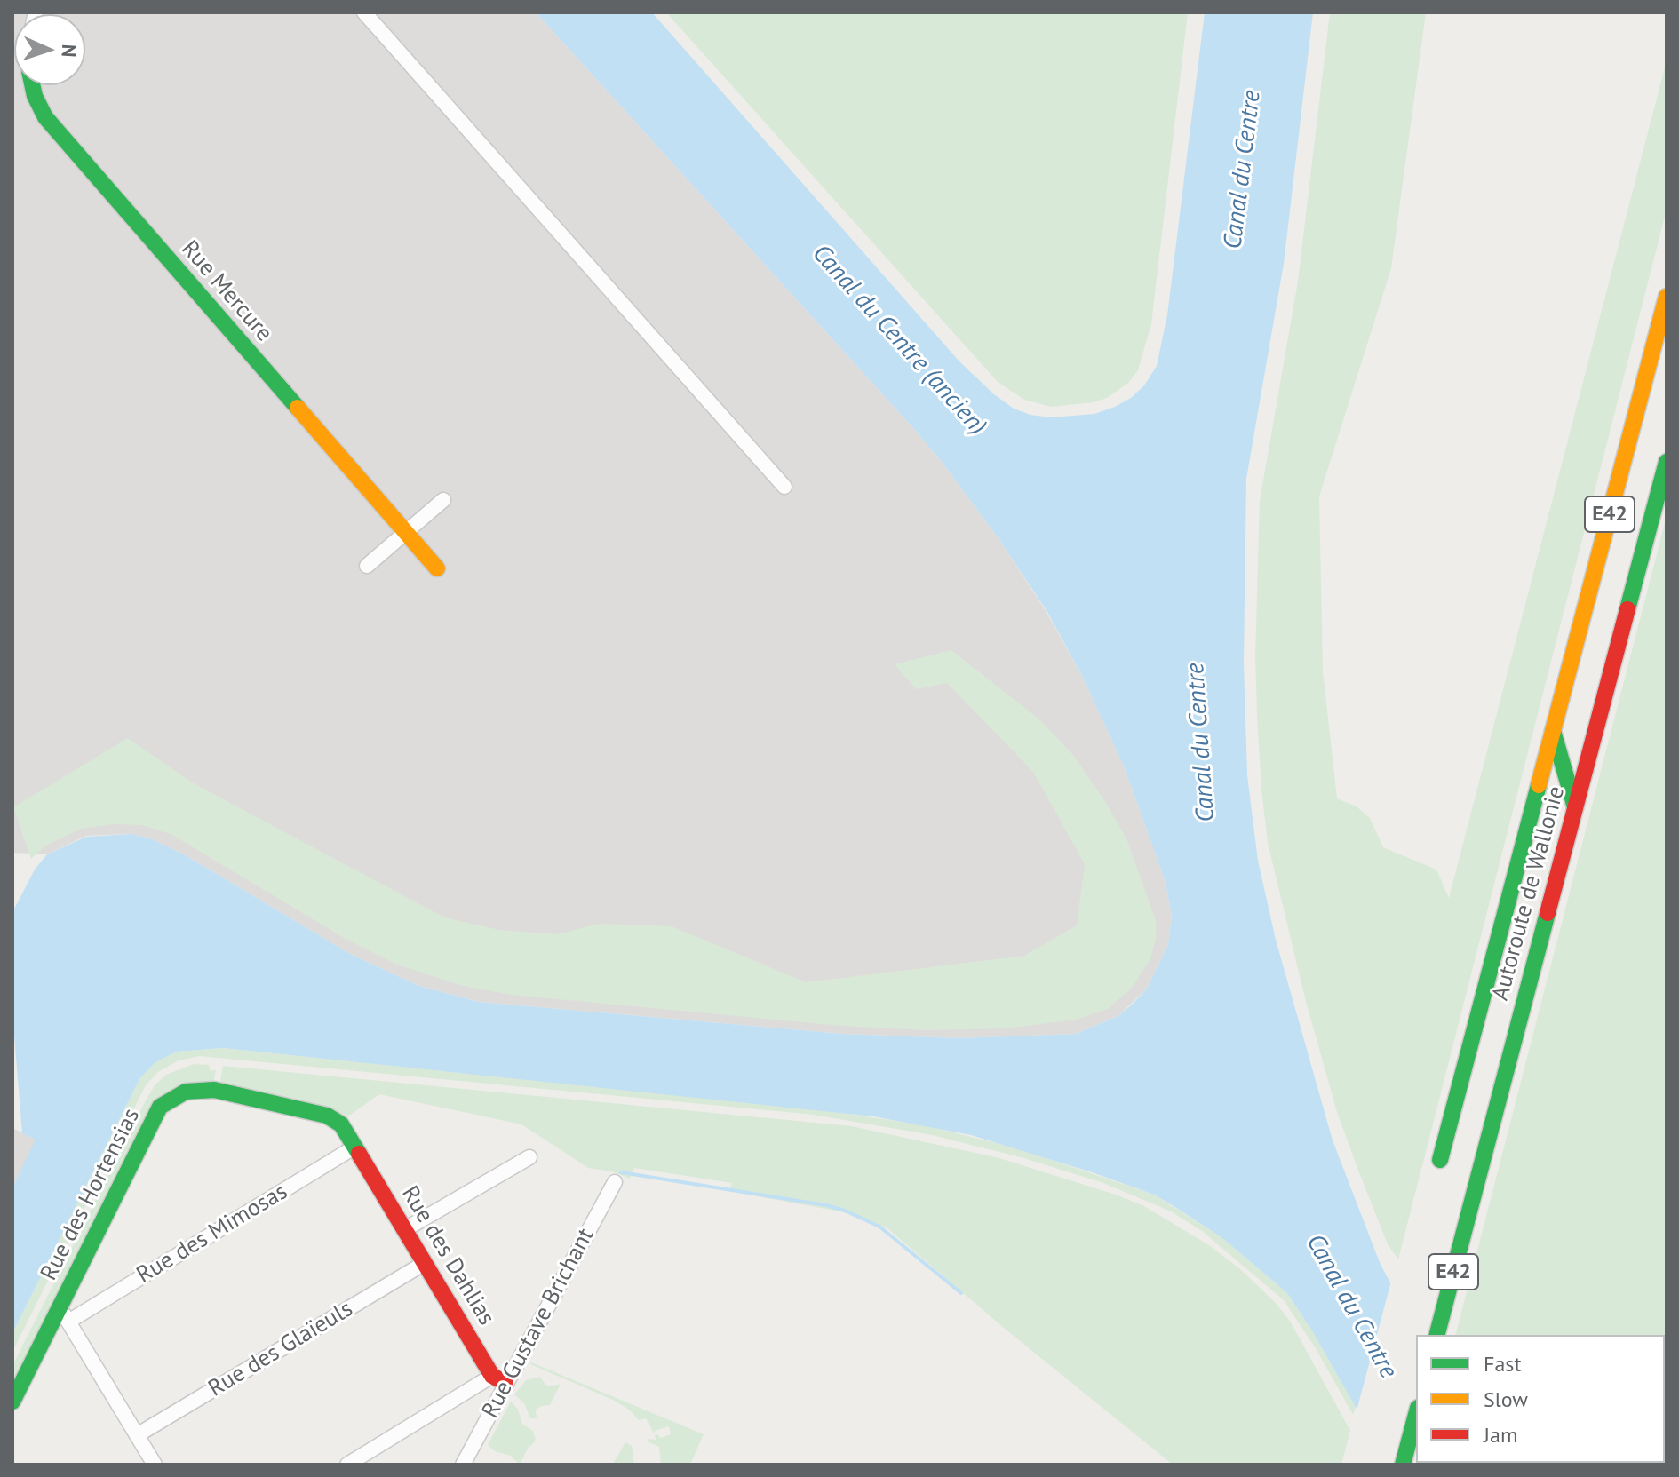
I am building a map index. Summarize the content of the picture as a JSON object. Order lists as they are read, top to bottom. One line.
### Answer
{"streets":{"main road":["Rue Mercure","E42","Autoroute de Wallonie","Rue des Hortensias","Rue des Dahlias"],"street":["Rue des Mimosas","Rue Gustave Brichant","Rue des Glaïeuls"]},"crossings":[["Rue des Hortensias","Rue des Mimosas"],["Rue des Hortensias","Rue des Dahlias"],["Rue des Mimosas","Rue des Dahlias"],["Rue des Dahlias","Rue Gustave Brichant"],["Rue des Dahlias","Rue des Glaïeuls"]],"water":["Canal du Centre","Canal du Centre (ancien)"],"legend":["Fast","Slow","Jam"],"north":"right"}
